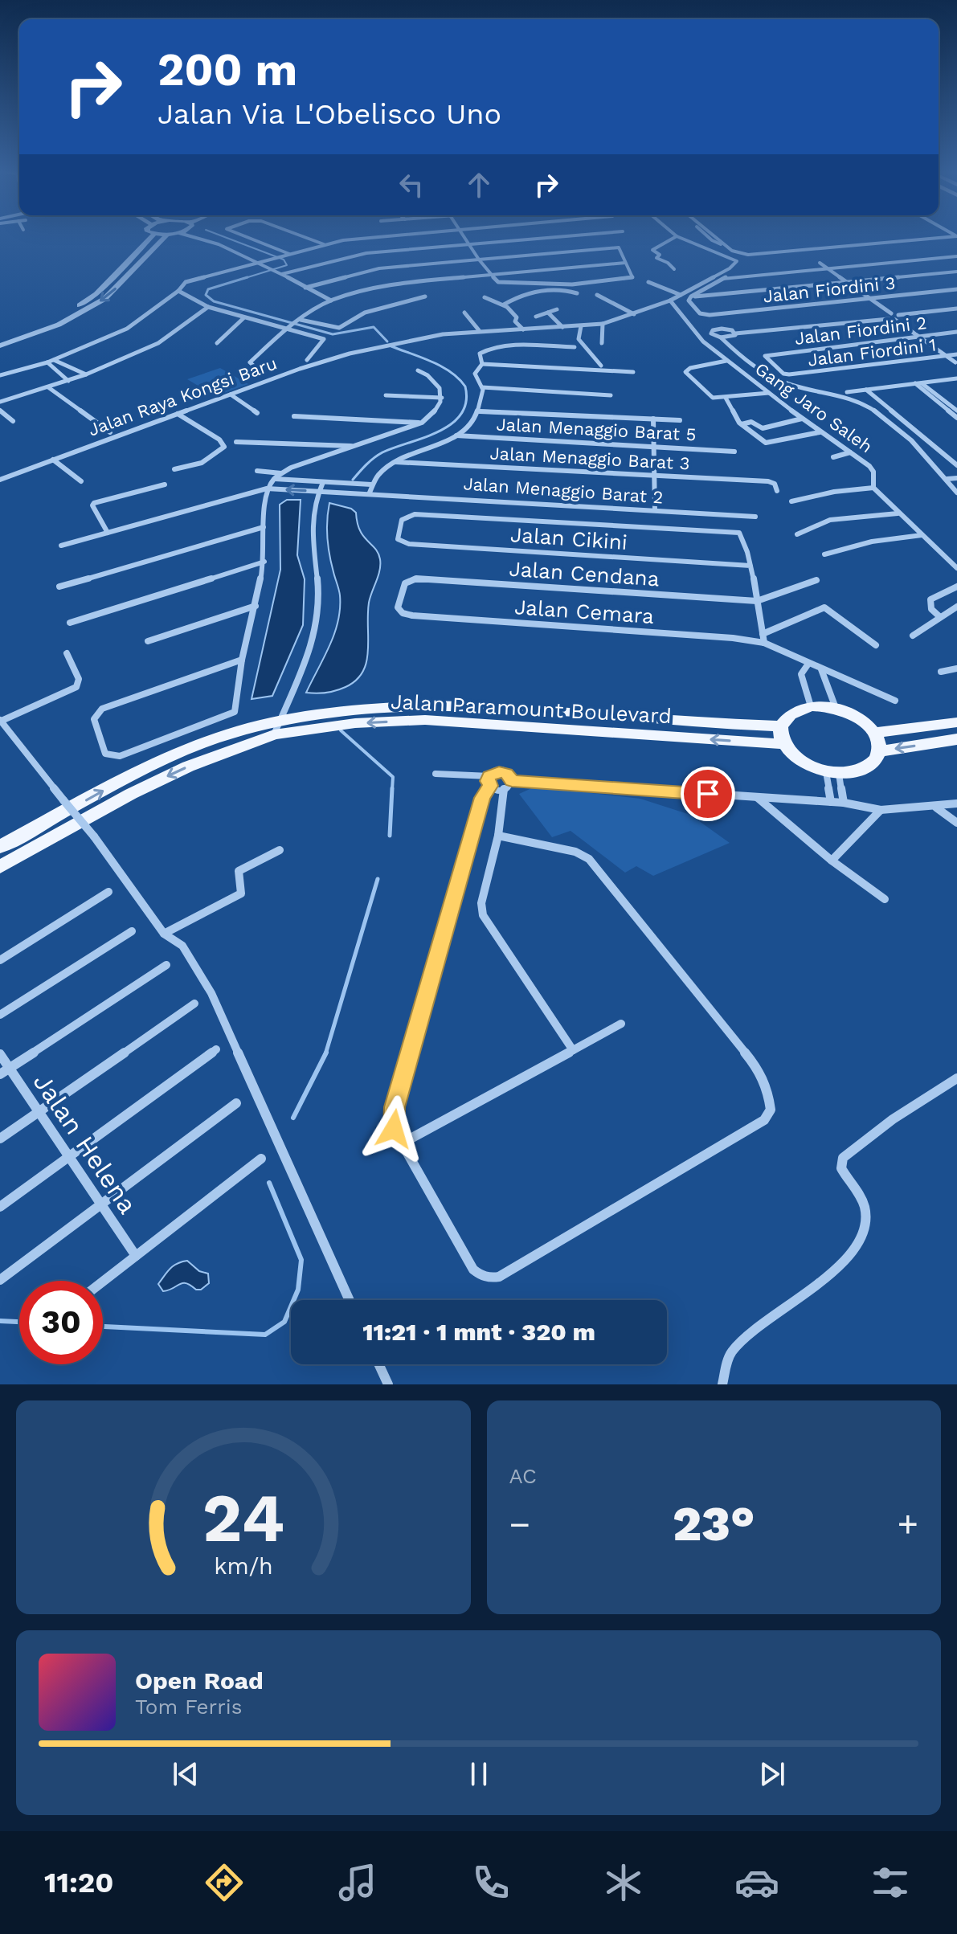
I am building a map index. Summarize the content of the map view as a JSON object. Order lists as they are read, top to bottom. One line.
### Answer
{"streets":{"main road":["Jalan Paramount Boulevard"],"street":["Jalan Fiordini 3","Jalan Fiordini 2","Jalan Fiordini 1","Jalan Raya Kongsi Baru","Gang Jaro Saleh","Jalan Menaggio Barat 5","Jalan Menaggio Barat 3","Jalan Menaggio Barat 2","Jalan Cikini","Jalan Cendana","Jalan Cemara","Jalan Helena"]},"crossings":[["Jalan Fiordini 2","Jalan Fiordini 1"],["Jalan Raya Kongsi Baru","Gang Jaro Saleh"],["Jalan Cendana","Jalan Cemara"]],"page":{"turn":["200 m","Jalan Via L'Obelisco Uno"],"limit":"30","trip":"11:21 · 1 mnt · 320 m","tile":"AC","heat":["−","23°","+"],"song":["Open Road","Tom Ferris"],"tabs":"11:20","gauge":["24","km/h"]}}
